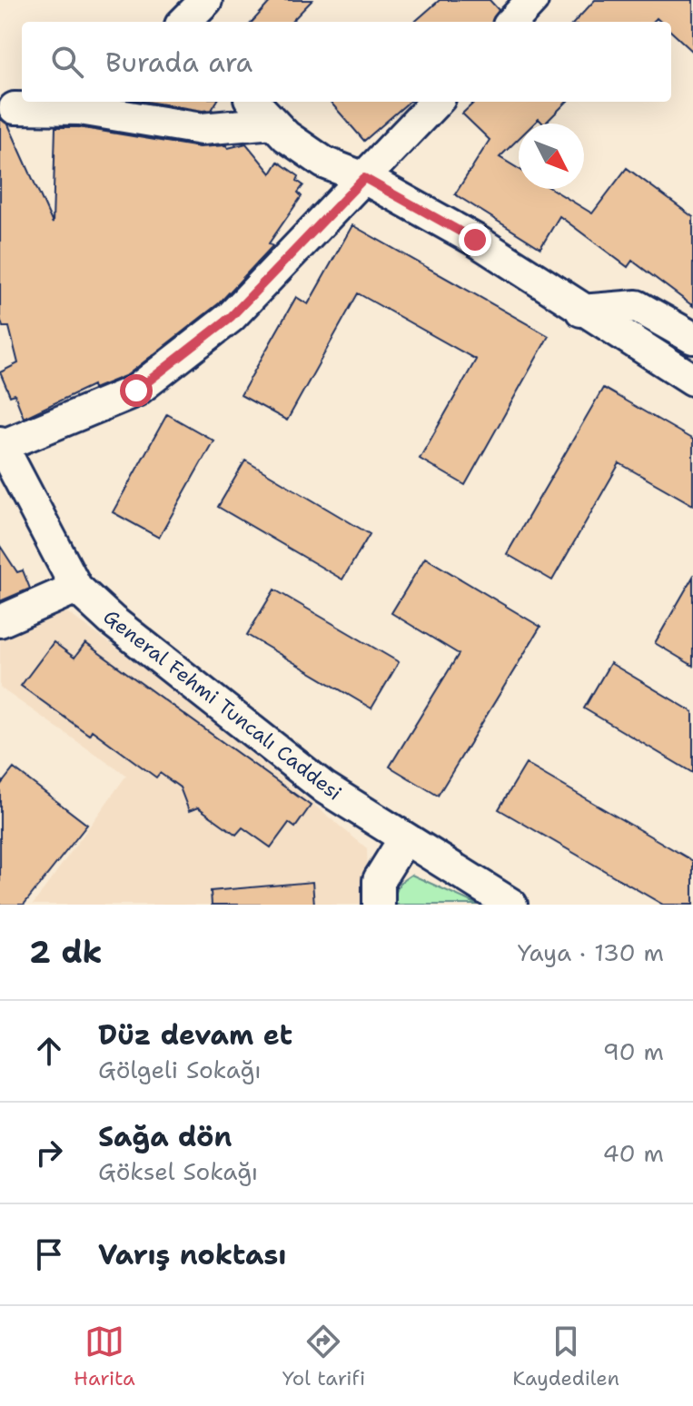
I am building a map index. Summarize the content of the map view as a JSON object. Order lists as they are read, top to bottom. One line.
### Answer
{"streets":{"street":["General Fehmi Tuncalı Caddesi"]},"north":"bottom right","page":{"search":"Burada ara","heading":["2 dk","Yaya · 130 m"],"list":[["Düz devam et","Gölgeli Sokağı","90 m"],["Sağa dön","Göksel Sokağı","40 m"],"Varış noktası"],"nav":["Harita","Yol tarifi","Kaydedilen"]}}
